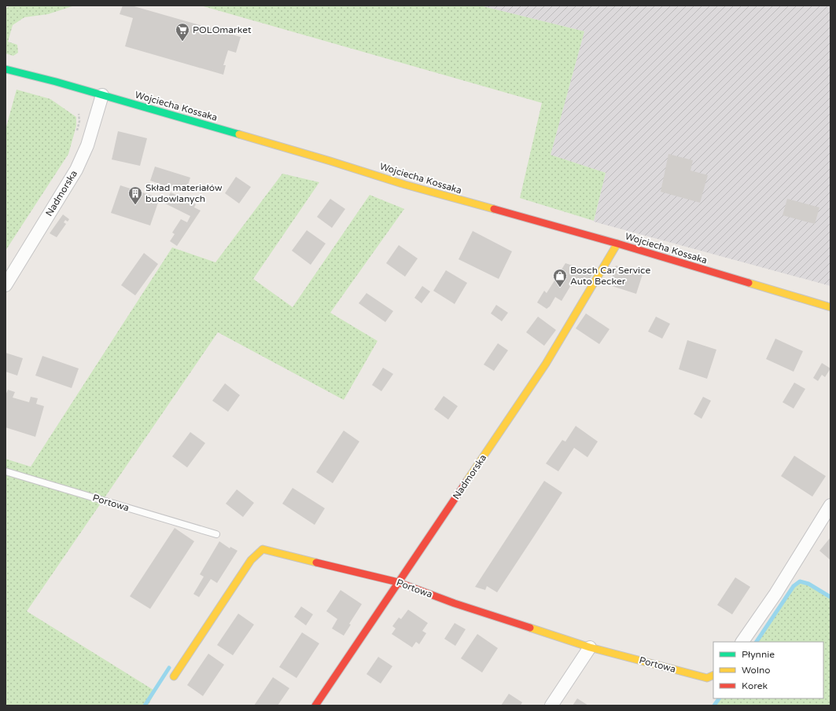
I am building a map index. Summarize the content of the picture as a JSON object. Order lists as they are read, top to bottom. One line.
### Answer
{"streets":{"street":["Wojciecha Kossaka","Nadmorska","Portowa"]},"crossings":[["Wojciecha Kossaka","Nadmorska"],["Nadmorska","Portowa"]],"places":{"supermarket":["POLOmarket"],"building":["Skład materiałów budowlanych"],"shop":["Bosch Car Service Auto Becker"]},"legend":["Płynnie","Wolno","Korek"]}
